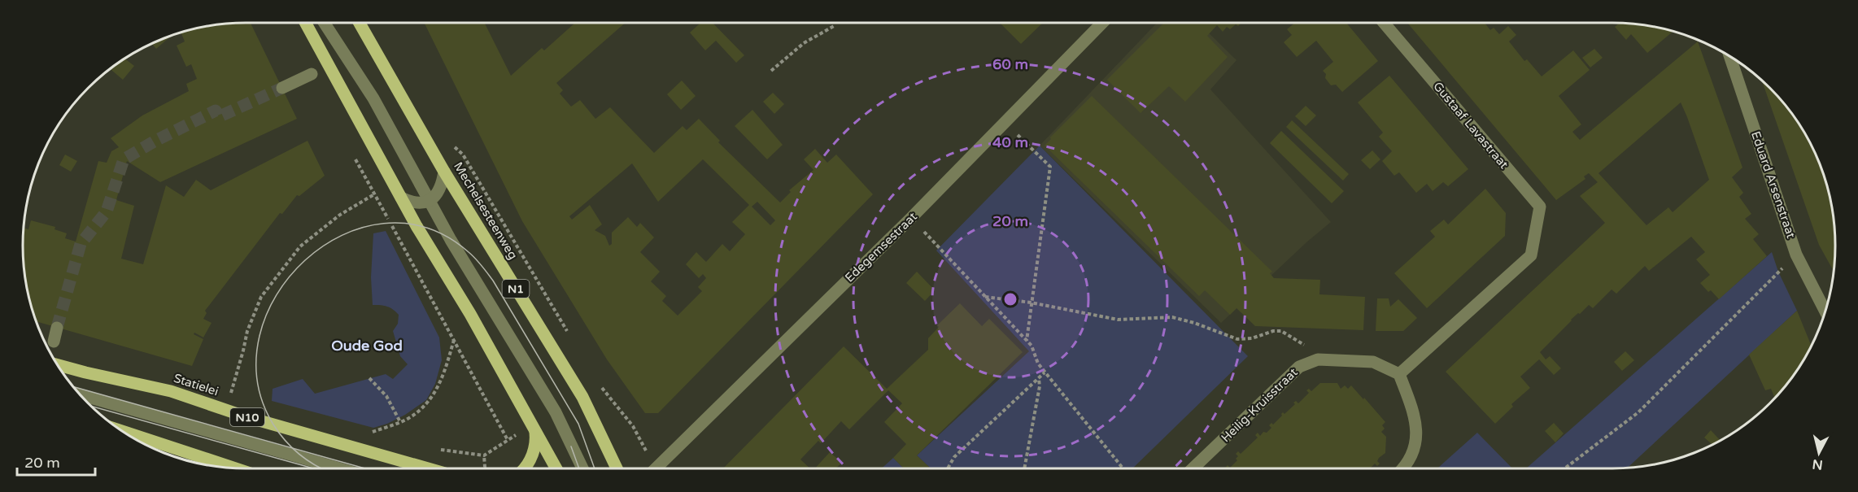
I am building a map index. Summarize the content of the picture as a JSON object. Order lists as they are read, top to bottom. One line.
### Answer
{"streets":{"main road":["Mechelsesteenweg","N1","Statielei","N10"],"street":["Gustaaf Lavastraat","Eduard Arsenstraat","Edegemsestraat","Heilig-Kruisstraat"]},"crossings":[["Gustaaf Lavastraat","Heilig-Kruisstraat"]],"districts":["Oude God"],"scale_bar":"20 m","north":"bottom","rings":["60 m","40 m","20 m"]}
